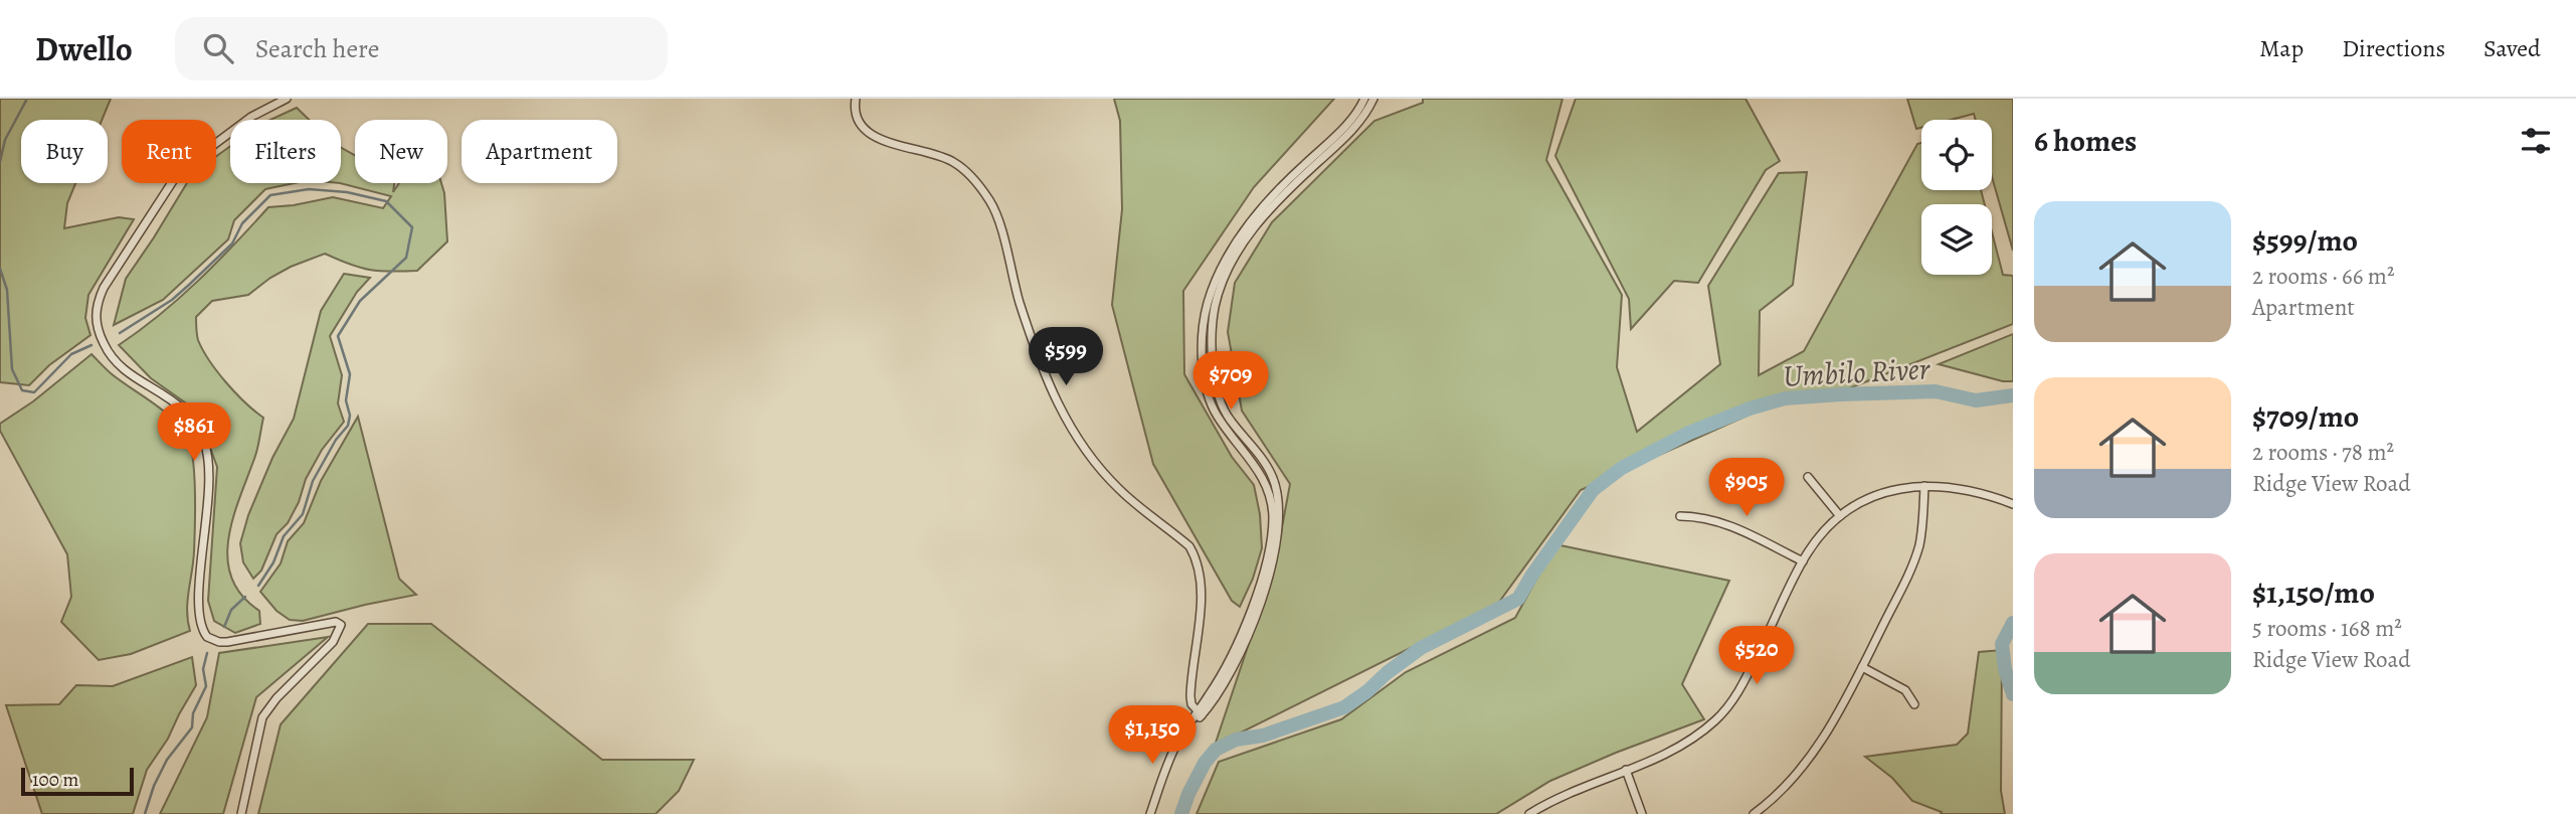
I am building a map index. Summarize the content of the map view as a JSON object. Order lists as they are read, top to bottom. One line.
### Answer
{"water":["Umbilo River"],"scale_bar":"100 m","page":{"header":"Dwello","search":"Search here","nav":["Map","Directions","Saved"],"heading":"6 homes","chip":["Buy","Rent","Filters","New","Apartment"],"list":[{"name":"$599/mo","note":"2 rooms · 66 m² · Apartment"},{"name":"$709/mo","note":"2 rooms · 78 m² · Ridge View Road"},{"name":"$1,150/mo","note":"5 rooms · 168 m² · Ridge View Road"}],"price":["$599","$709","$861","$905","$520","$1,150"],"scale":"100 m"}}
